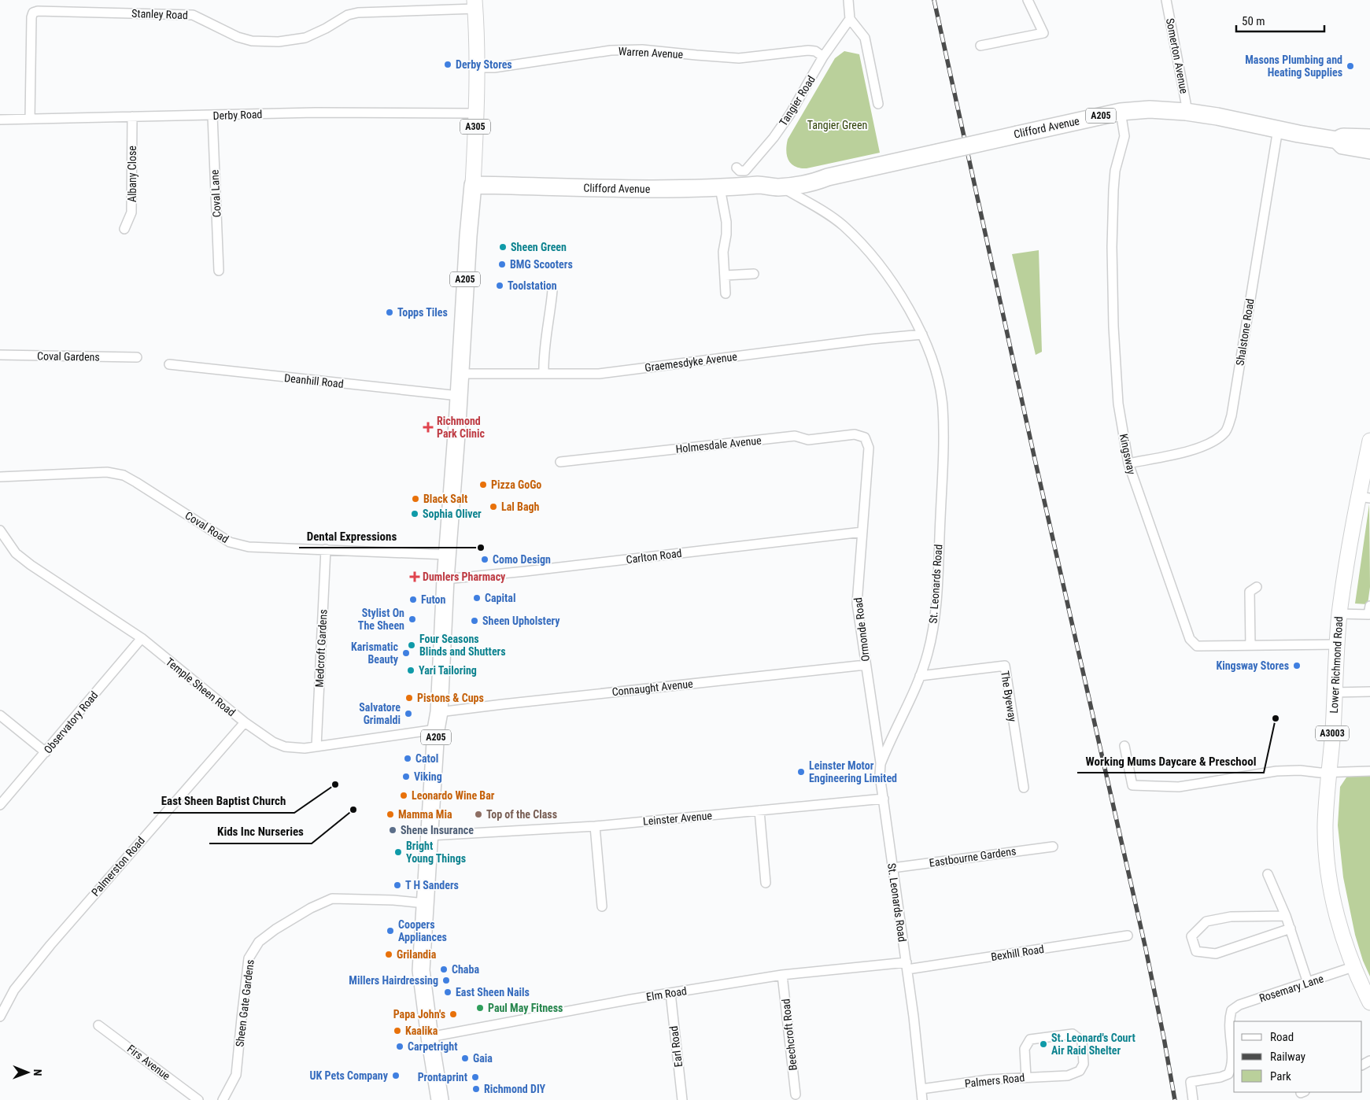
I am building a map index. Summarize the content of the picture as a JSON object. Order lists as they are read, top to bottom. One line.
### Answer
{"streets":{"highway":["A205","Clifford Avenue"],"main road":["A305","Lower Richmond Road","A3003"],"street":["Stanley Road","Warren Avenue","Somerton Avenue","Tangier Road","Derby Road","Albany Close","Coval Lane","Shalstone Road","Coval Gardens","Graemesdyke Avenue","Deanhill Road","Holmesdale Avenue","Kingsway","Coval Road","Carlton Road","St. Leonards Road","Ormonde Road","Medcroft Gardens","Temple Sheen Road","Connaught Avenue","The Byeway","Observatory Road","Leinster Avenue","Eastbourne Gardens","Palmerston Road","Bexhill Road","Rosemary Lane","Elm Road","Sheen Gate Gardens","Beechcroft Road","Earl Road","Firs Avenue","Palmers Road"]},"crossings":[["Stanley Road","Derby Road"],["Stanley Road","A305"],["Warren Avenue","Tangier Road"],["Warren Avenue","A305"],["Somerton Avenue","Clifford Avenue"],["Derby Road","A305"],["Derby Road","Albany Close"],["Derby Road","Coval Lane"],["A205","A305"],["A205","Clifford Avenue"],["A205","Graemesdyke Avenue"],["A205","Deanhill Road"],["A205","Coval Road"],["A205","Carlton Road"],["A205","Temple Sheen Road"],["A205","Connaught Avenue"],["A205","Leinster Avenue"],["A205","Elm Road"],["A205","Sheen Gate Gardens"],["A305","Clifford Avenue"],["Clifford Avenue","Shalstone Road"],["Clifford Avenue","Kingsway"],["Clifford Avenue","St. Leonards Road"],["Shalstone Road","Kingsway"],["Graemesdyke Avenue","St. Leonards Road"],["Holmesdale Avenue","Ormonde Road"],["Kingsway","Lower Richmond Road"],["Coval Road","Medcroft Gardens"],["Carlton Road","Ormonde Road"],["St. Leonards Road","Ormonde Road"],["St. Leonards Road","The Byeway"],["St. Leonards Road","Leinster Avenue"],["St. Leonards Road","Eastbourne Gardens"],["St. Leonards Road","Bexhill Road"],["St. Leonards Road","Elm Road"],["St. Leonards Road","Palmers Road"],["Ormonde Road","Connaught Avenue"],["Medcroft Gardens","Temple Sheen Road"],["Lower Richmond Road","Rosemary Lane"],["Temple Sheen Road","Observatory Road"],["Temple Sheen Road","Palmerston Road"],["Bexhill Road","Elm Road"],["Elm Road","Beechcroft Road"],["Elm Road","Earl Road"]],"parks":["Tangier Green"],"places":{"other":["Derby Stores","Masons Plumbing and Heating Supplies","Sheen Green","BMG Scooters","Toolstation","Topps Tiles","Pizza GoGo","Black Salt","Lal Bagh","Sophia Oliver","Dental Expressions","Como Design","Capital","Futon","Stylist On The Sheen","Sheen Upholstery","Four Seasons Blinds and Shutters","Karismatic Beauty","Kingsway Stores","Yari Tailoring","Pistons & Cups","Salvatore Grimaldi","Working Mums Daycare & Preschool","Catol","Leinster Motor Engineering Limited","Viking","East Sheen Baptist Church","Leonardo Wine Bar","Kids Inc Nurseries","Mamma Mia","Top of the Class","Shene Insurance","Bright Young Things","T H Sanders","Coopers Appliances","Grilandia","Chaba","Millers Hairdressing","East Sheen Nails","Paul May Fitness","Papa John's","Kaalika","St. Leonard's Court Air Raid Shelter","Carpetright","Gaia","UK Pets Company","Prontaprint","Richmond DIY"],"health":["Richmond Park Clinic","Dumlers Pharmacy"]},"legend":["Road","Railway","Park"],"scale_bar":"50 m","north":"right"}
